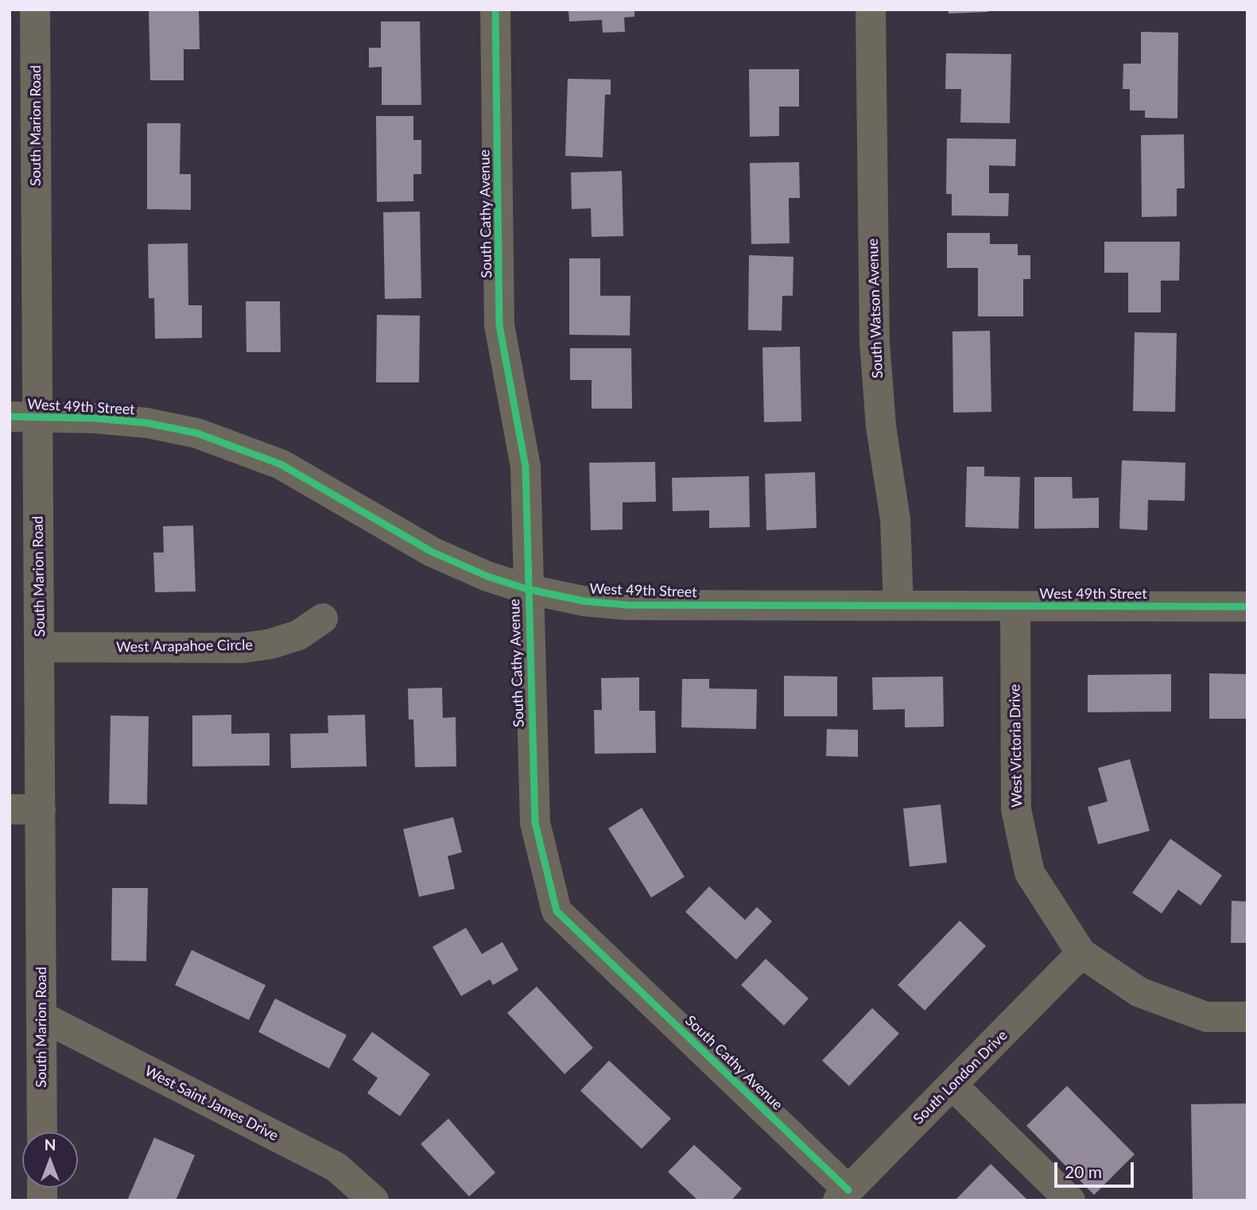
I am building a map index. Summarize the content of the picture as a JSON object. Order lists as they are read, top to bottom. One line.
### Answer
{"streets":{"street":["South Marion Road","South Cathy Avenue","South Watson Avenue","West 49th Street","West Arapahoe Circle","West Victoria Drive","South London Drive","West Saint James Drive"]},"crossings":[["South Marion Road","West 49th Street"],["South Marion Road","West Arapahoe Circle"],["South Marion Road","West Saint James Drive"],["South Cathy Avenue","West 49th Street"],["South Cathy Avenue","South London Drive"],["South Watson Avenue","West 49th Street"],["West 49th Street","West Victoria Drive"],["West Victoria Drive","South London Drive"]],"scale_bar":"20 m","north":"top"}
